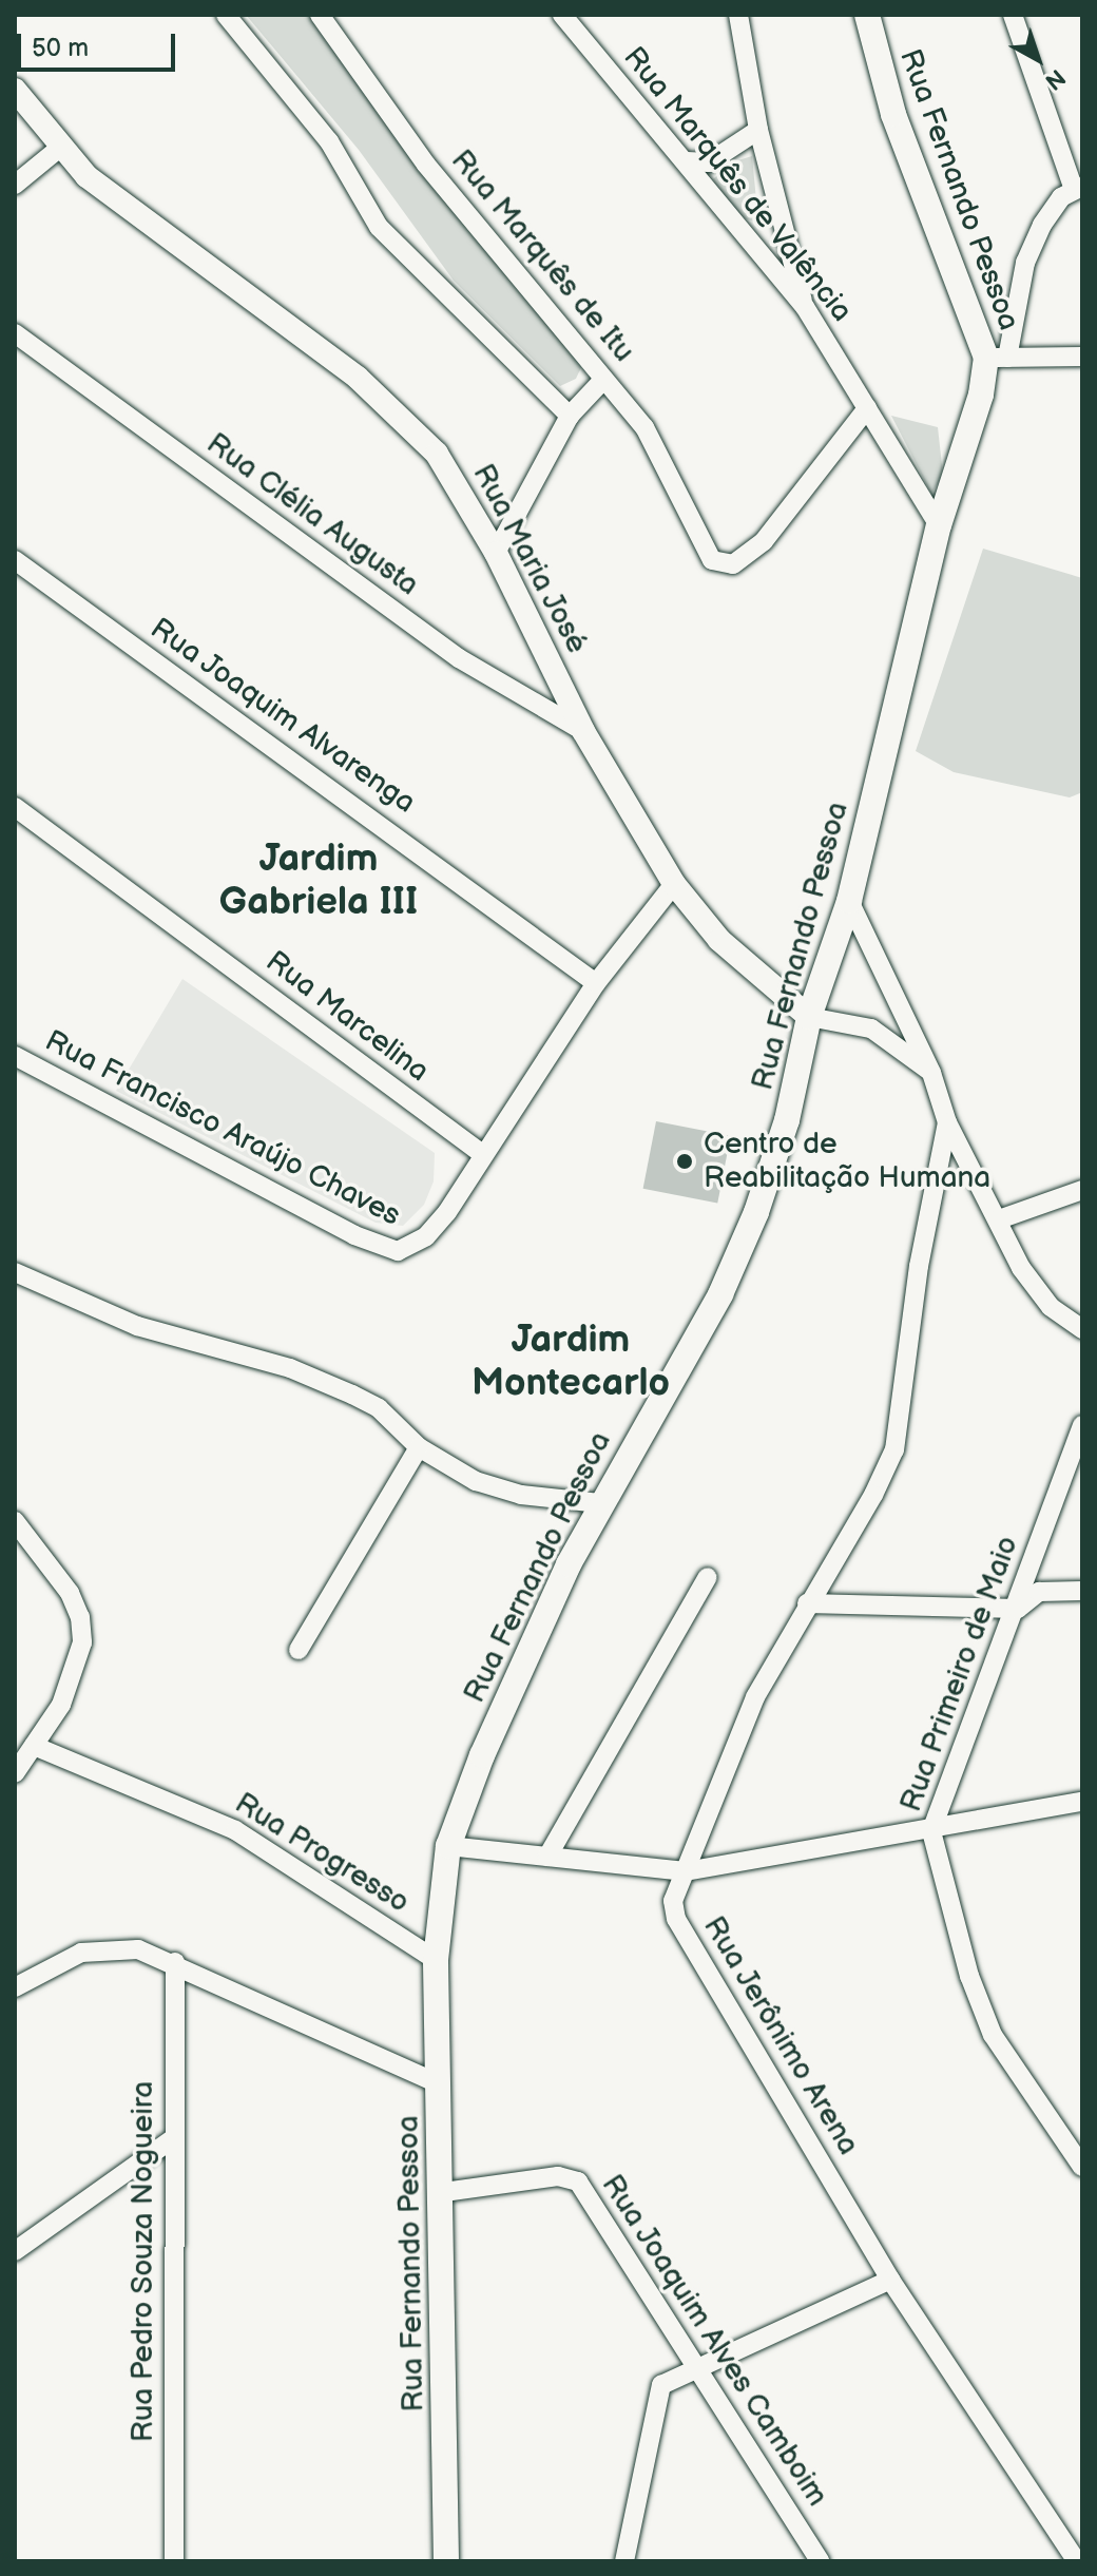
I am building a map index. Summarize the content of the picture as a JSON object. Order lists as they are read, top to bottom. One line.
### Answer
{"streets":{"main road":["Rua Fernando Pessoa"],"street":["Rua Marquês de Valência","Rua Marquês de Itu","Rua Clélia Augusta","Rua Maria José","Rua Joaquim Alvarenga","Rua Marcelina","Rua Francisco Araújo Chaves","Rua Primeiro de Maio","Rua Progresso","Rua Jerônimo Arena","Rua Pedro Souza Nogueira","Rua Joaquim Alves Camboim"]},"crossings":[["Rua Marquês de Valência","Rua Fernando Pessoa"],["Rua Marquês de Valência","Rua Marquês de Itu"],["Rua Fernando Pessoa","Rua Maria José"],["Rua Fernando Pessoa","Rua Progresso"],["Rua Fernando Pessoa","Rua Joaquim Alves Camboim"],["Rua Clélia Augusta","Rua Maria José"],["Rua Maria José","Rua Francisco Araújo Chaves"],["Rua Joaquim Alvarenga","Rua Francisco Araújo Chaves"],["Rua Marcelina","Rua Francisco Araújo Chaves"]],"districts":["Jardim Gabriela III","Jardim Montecarlo"],"places":["Centro de Reabilitação Humana"],"scale_bar":"50 m","north":"bottom right"}
